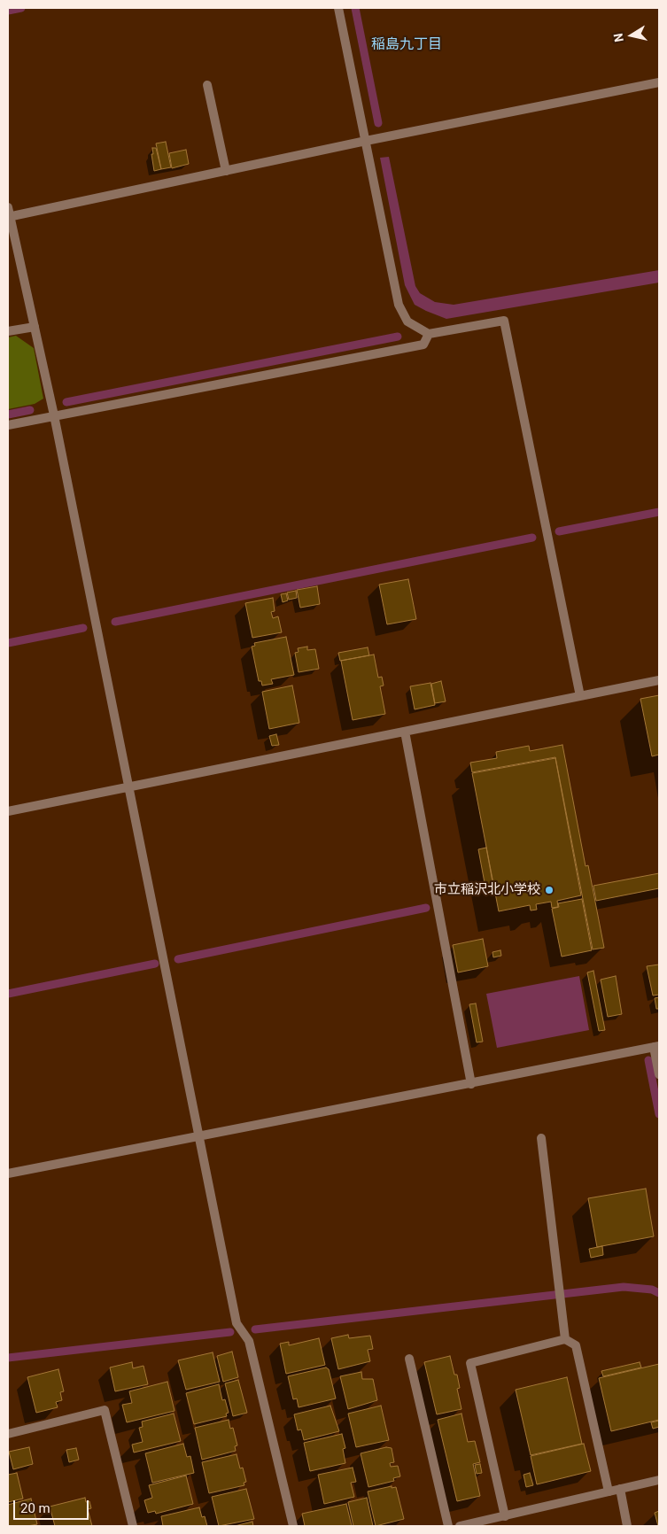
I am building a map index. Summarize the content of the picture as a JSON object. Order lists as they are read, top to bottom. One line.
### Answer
{"districts":["稲島九丁目"],"places":["市立稲沢北小学校"],"scale_bar":"20 m","north":"left"}
